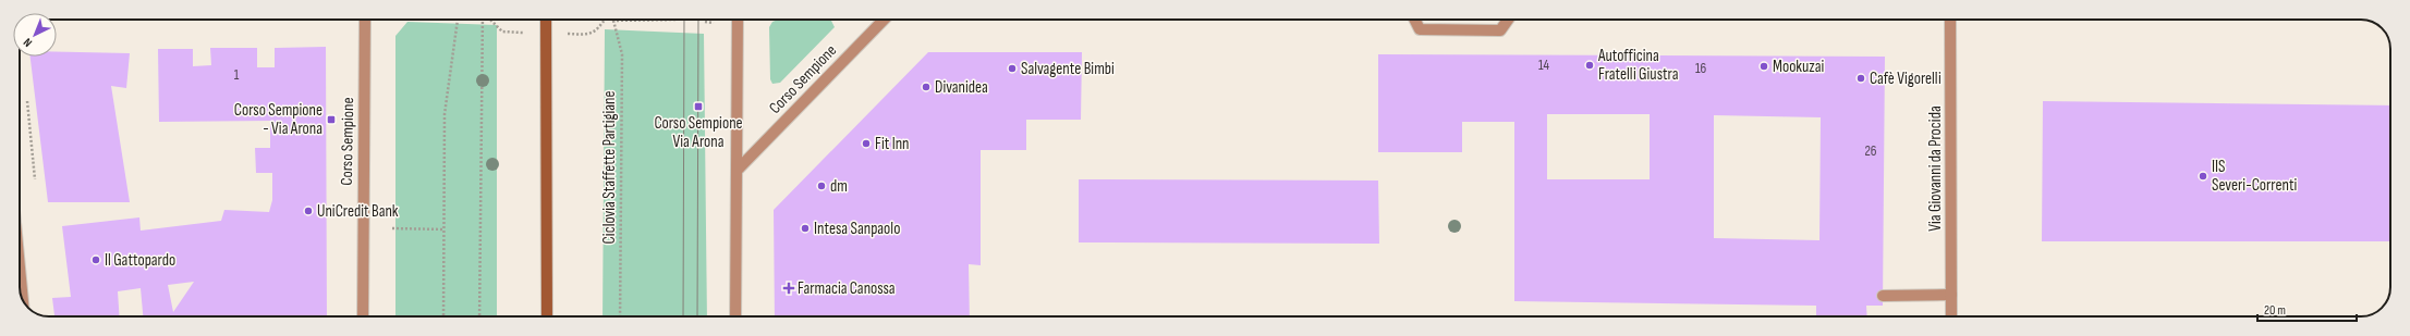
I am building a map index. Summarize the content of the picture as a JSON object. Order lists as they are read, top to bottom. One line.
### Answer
{"streets":{"street":["Corso Sempione","Via Giovanni da Procida"],"path":["Ciclovia Staffette Partigiane"]},"places":{"other":["Autofficina Fratelli Giustra","Mookuzai","Salvagente Bimbi","Cafè Vigorelli","Divanidea","Fit Inn","IIS Severi-Correnti","dm","UniCredit Bank","Intesa Sanpaolo","Il Gattopardo"],"transit":["Corso Sempione Via Arona","Corso Sempione - Via Arona"],"health":["Farmacia Canossa"]},"house_numbers":["14","16","1","26"],"scale_bar":"20 m","north":"bottom left"}
